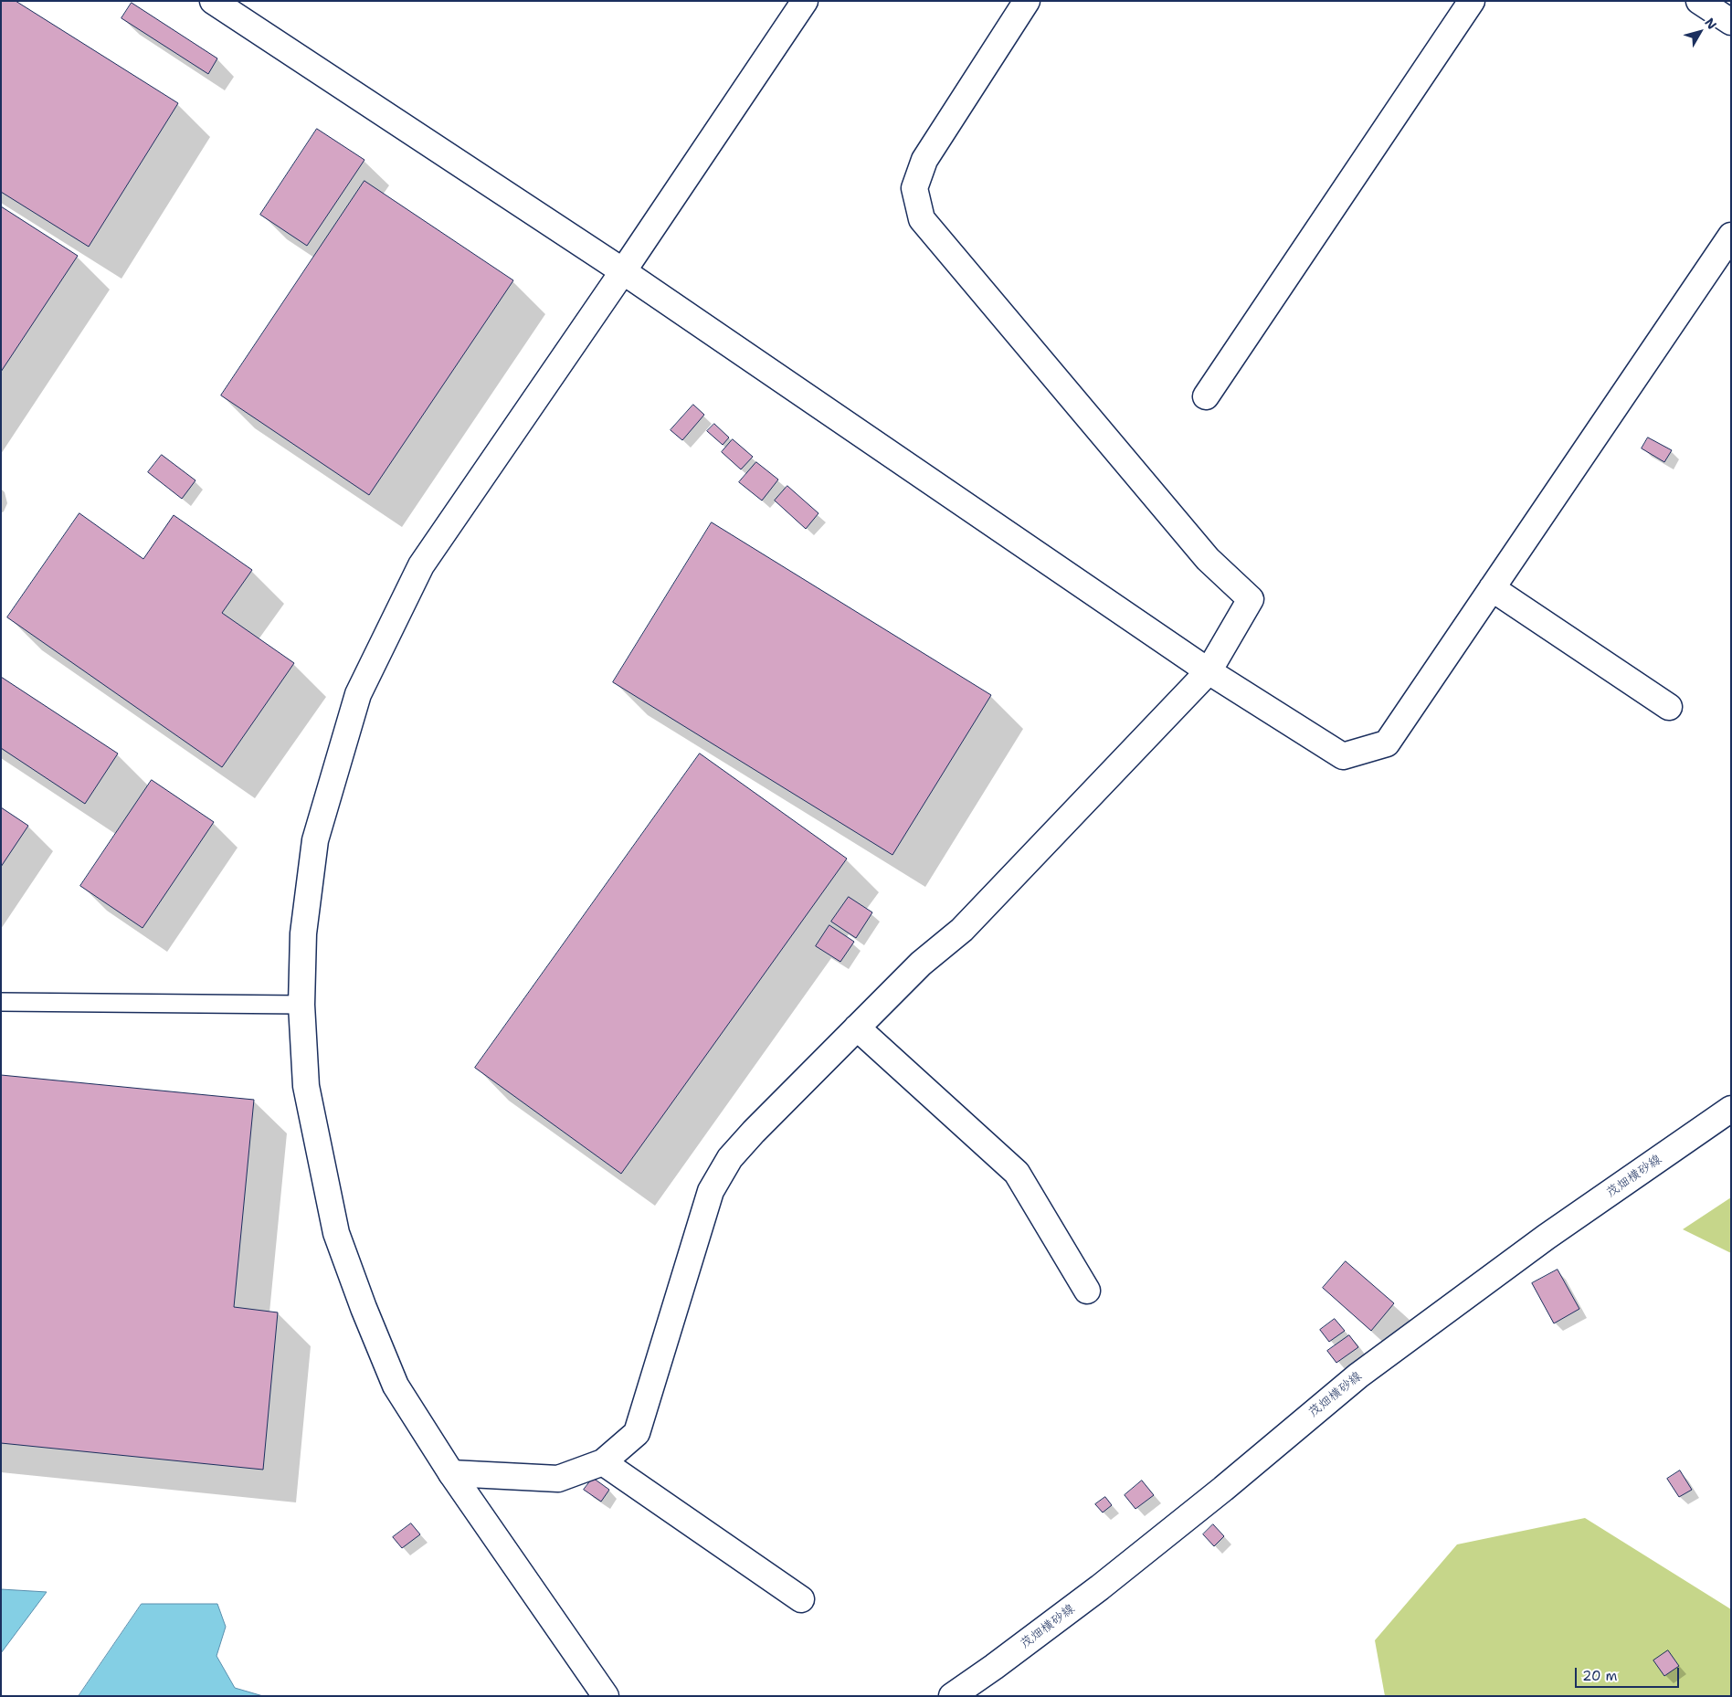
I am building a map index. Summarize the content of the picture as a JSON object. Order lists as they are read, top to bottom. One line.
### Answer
{"streets":{"street":["茂畑横砂線"]},"scale_bar":"20 m","north":"top right"}
